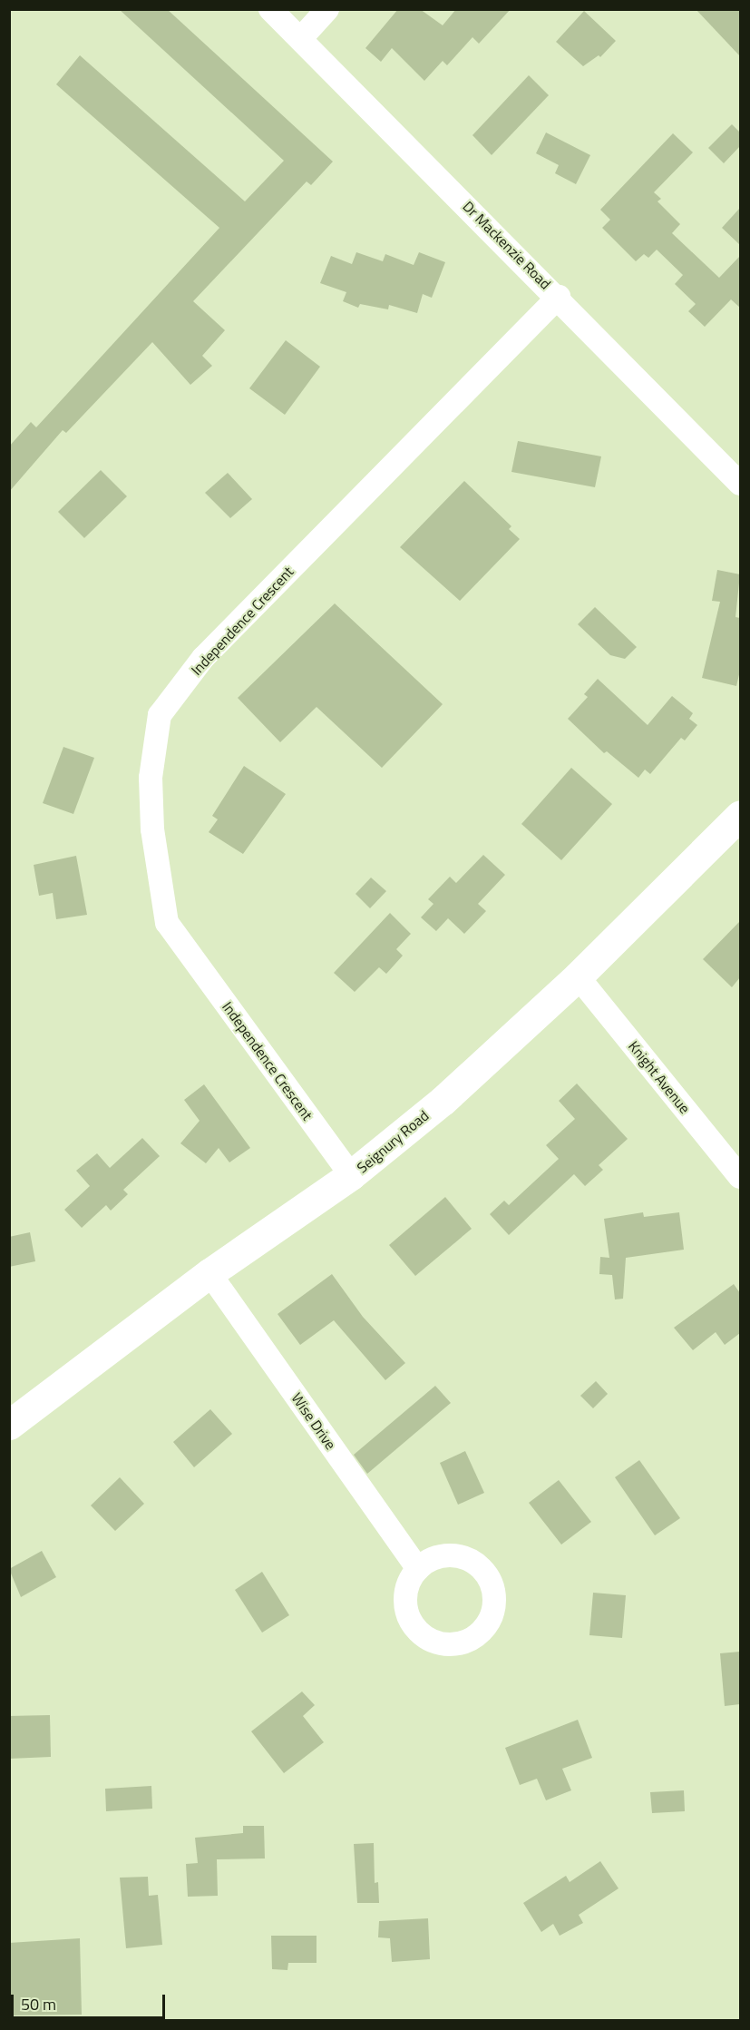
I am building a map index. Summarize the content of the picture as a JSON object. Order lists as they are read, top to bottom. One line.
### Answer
{"streets":{"main road":["Seignury Road"],"street":["Dr Mackenzie Road","Independence Crescent","Knight Avenue","Wise Drive"]},"crossings":[["Dr Mackenzie Road","Independence Crescent"],["Independence Crescent","Seignury Road"],["Knight Avenue","Seignury Road"],["Seignury Road","Wise Drive"]],"scale_bar":"50 m"}
